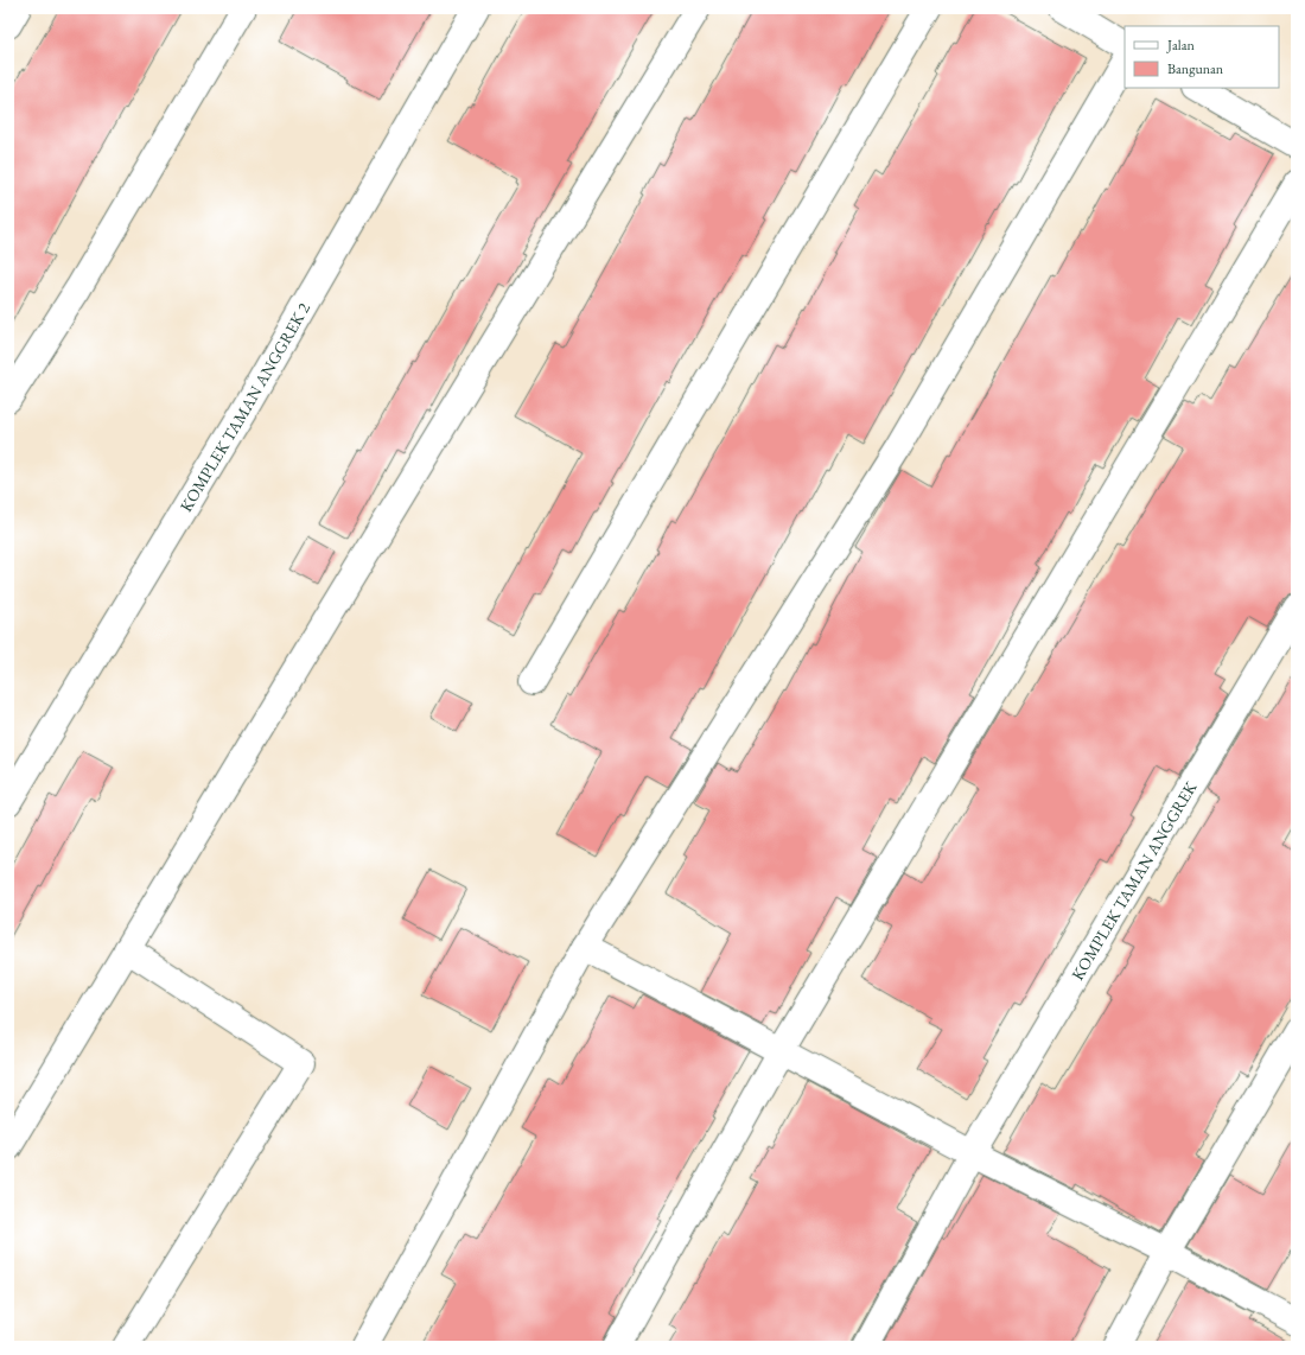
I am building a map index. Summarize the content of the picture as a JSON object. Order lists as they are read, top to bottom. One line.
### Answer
{"streets":{"street":["KOMPLEK TAMAN ANGGREK 2","KOMPLEK TAMAN ANGGREK"]},"legend":["Jalan","Bangunan"]}
